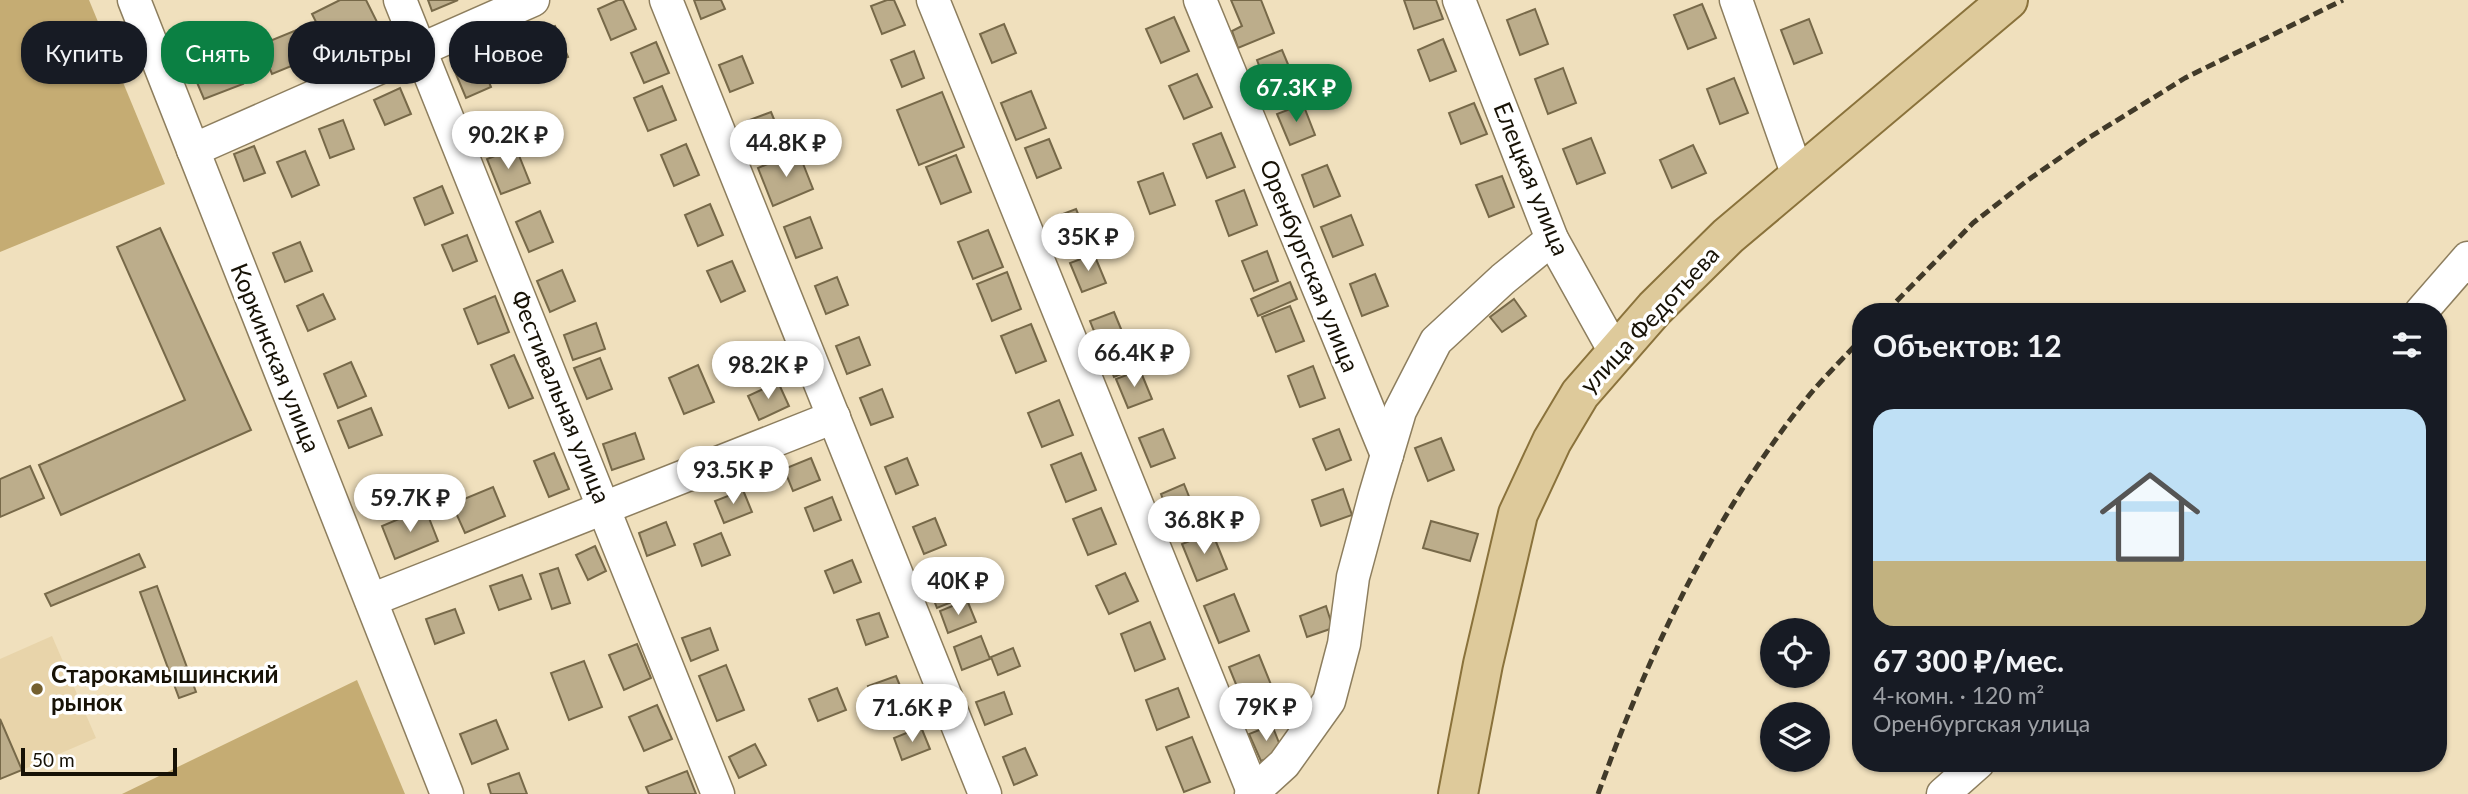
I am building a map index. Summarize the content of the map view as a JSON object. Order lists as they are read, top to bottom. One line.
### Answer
{"streets":{"main road":["улица Федотьева"],"street":["Елецкая улица","Оренбургская улица","Коркинская улица","Фестивальная улица"]},"crossings":[["Елецкая улица","улица Федотьева"]],"places":["Старокамышинский рынок"],"scale_bar":"50 m","page":{"chip":["Купить","Снять","Фильтры","Новое"],"price":["67.3K ₽","90.2K ₽","44.8K ₽","35K ₽","66.4K ₽","98.2K ₽","93.5K ₽","59.7K ₽","36.8K ₽","40K ₽","79K ₽","71.6K ₽"],"heading":"Объектов: 12","list":[{"name":"67 300 ₽/мес.","note":"4-комн. · 120 m² · Оренбургская улица"}],"scale":"50 m"}}
